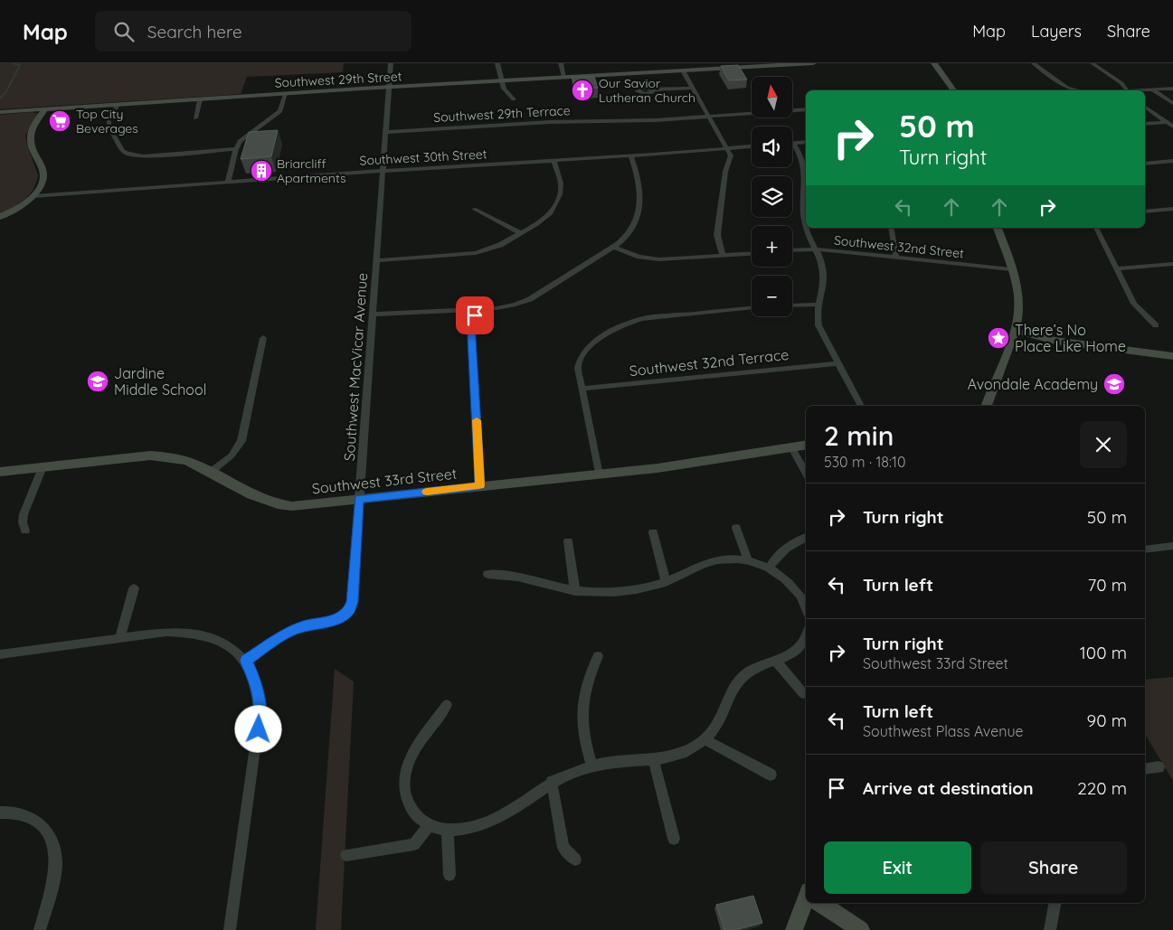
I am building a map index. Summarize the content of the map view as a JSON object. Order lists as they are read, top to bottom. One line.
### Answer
{"streets":{"main road":["Southwest 29th Street","Southwest 33rd Street"],"street":["Southwest 29th Terrace","Southwest 30th Street","Southwest 32nd Street","Southwest 32nd Terrace","Southwest MacVicar Avenue"]},"crossings":[["Southwest 29th Street","Southwest MacVicar Avenue"],["Southwest 29th Terrace","Southwest MacVicar Avenue"],["Southwest 30th Street","Southwest MacVicar Avenue"],["Southwest MacVicar Avenue","Southwest 33rd Street"]],"places":{"church":["Our Savior Lutheran Church"],"supermarket":["Top City Beverages"],"building":["Briarcliff Apartments"],"place":["There’s No Place Like Home"],"school or university":["Jardine Middle School","Avondale Academy"]},"north":"top","page":{"header":"Map","search":"Search here","nav":["Map","Layers","Share"],"map_buttons":["+","−"],"turn":["50 m","Turn right"],"heading":["2 min","530 m · 18:10"],"list":[{"name":"Turn right","value":"50 m"},{"name":"Turn left","value":"70 m"},{"name":"Turn right","note":"Southwest 33rd Street","value":"100 m"},{"name":"Turn left","note":"Southwest Plass Avenue","value":"90 m"},{"name":"Arrive at destination","value":"220 m"}],"buttons":["Exit","Share"]}}
